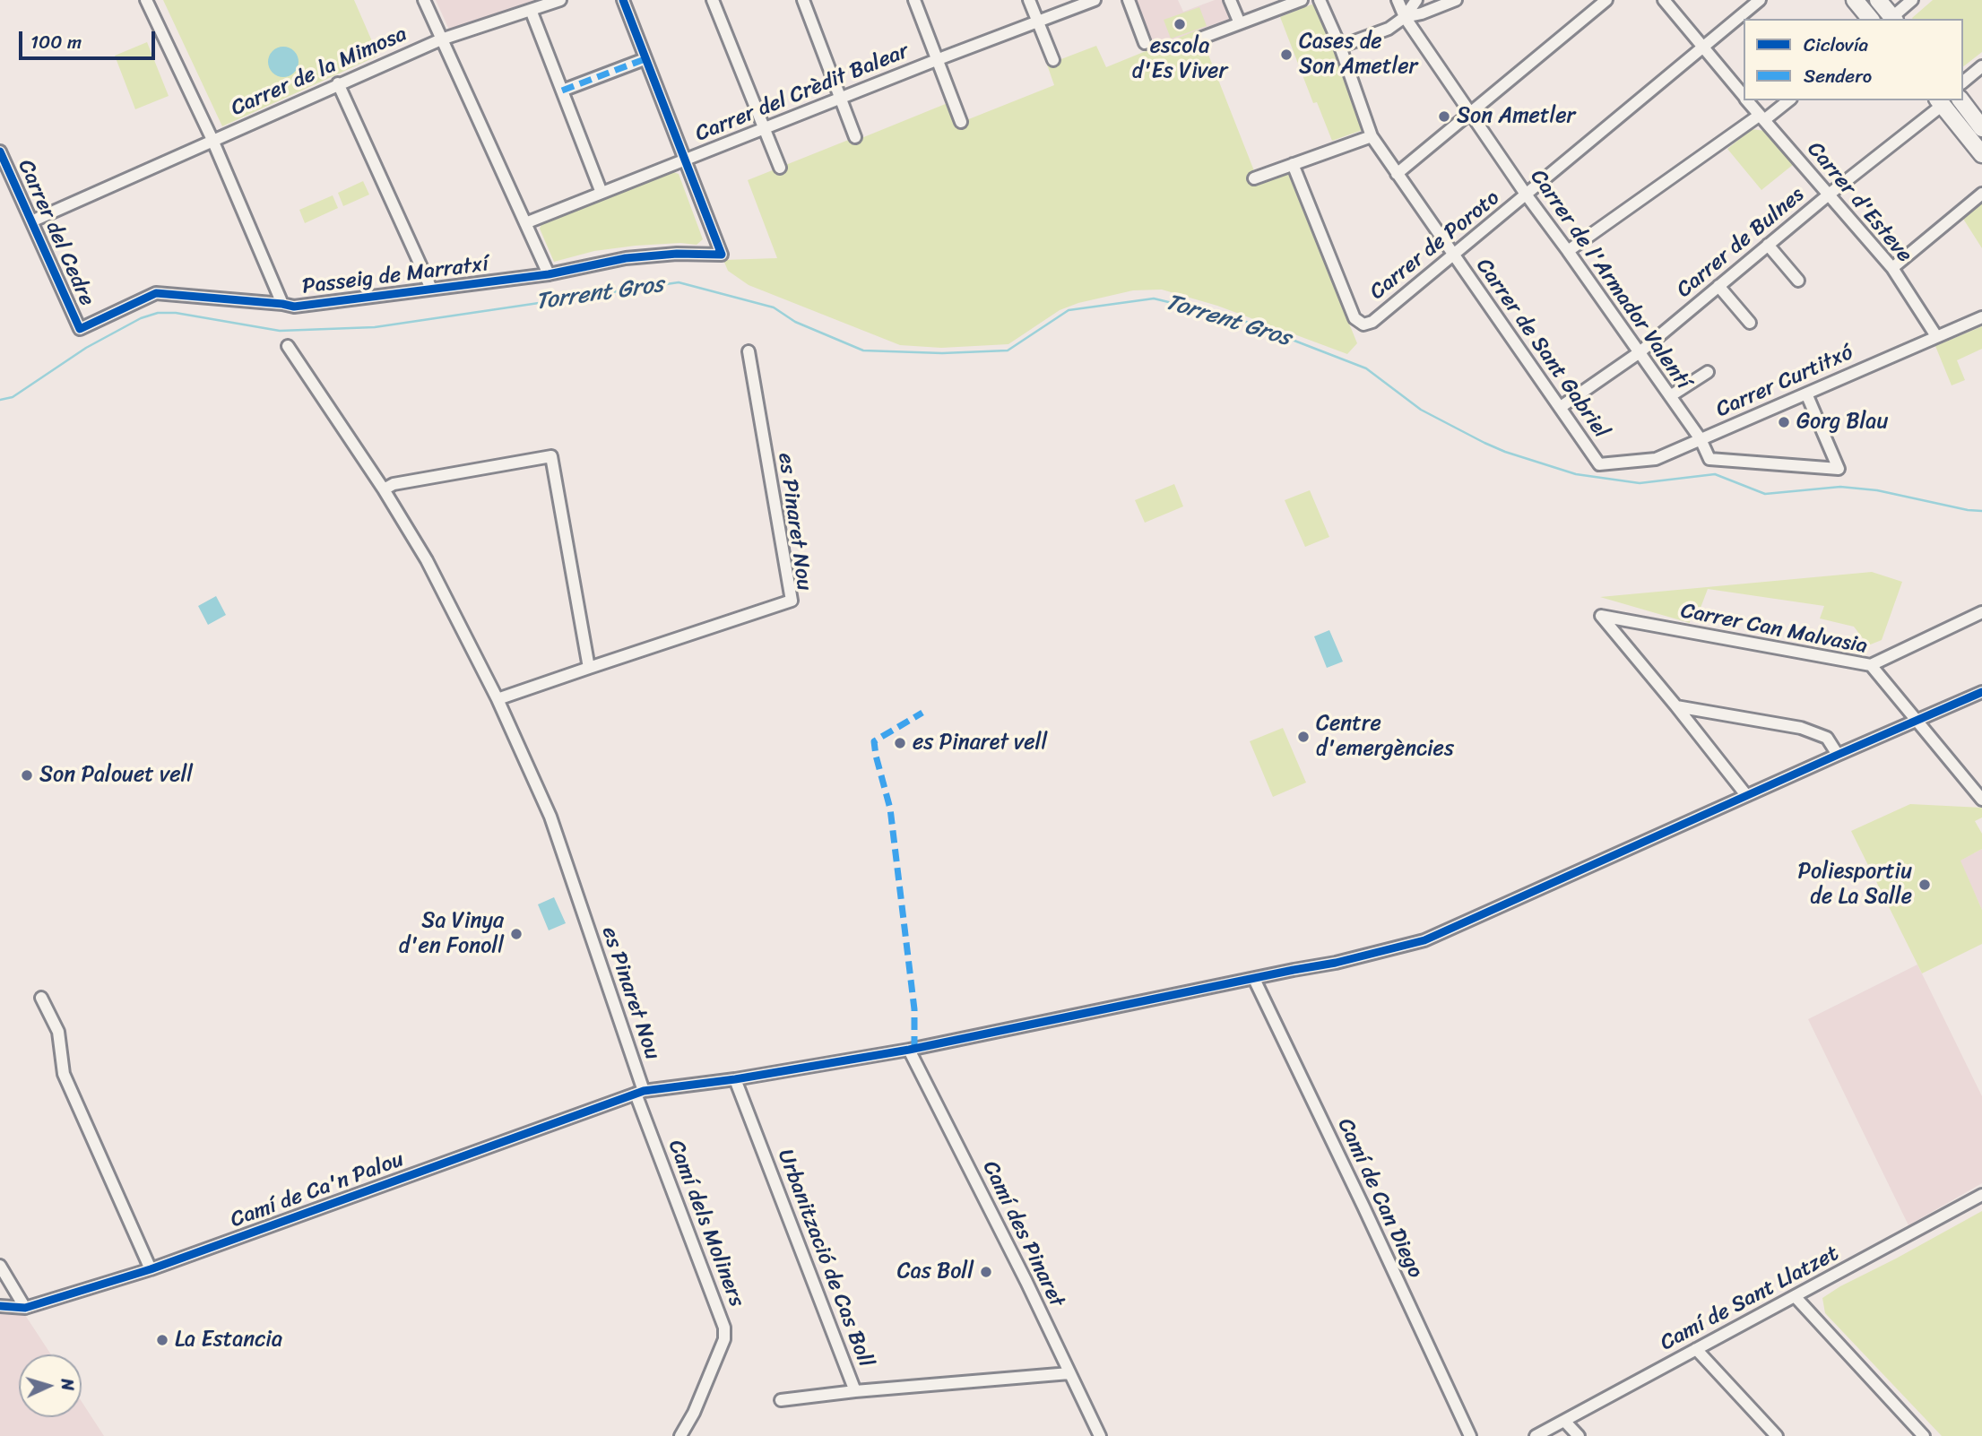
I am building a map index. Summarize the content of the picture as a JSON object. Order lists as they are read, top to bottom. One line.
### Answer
{"streets":{"street":["Carrer de la Mimosa","Carrer del Crèdit Balear","Carrer d'Esteve","Carrer del Cedre","Carrer de Bulnes","Carrer de Poroto","Passeig de Marratxí","Carrer de l'Armador Valentí","Carrer de Sant Gabriel","Carrer Curtitxó","es Pinaret Nou","Carrer Can Malvasia","Camí de Ca'n Palou","Camí de Can Diego","Camí dels Moliners","Camí des Pinaret","Urbanització de Cas Boll","Camí de Sant Llatzet"]},"crossings":[["Carrer de la Mimosa","Carrer del Cedre"],["Carrer del Crèdit Balear","Passeig de Marratxí"],["Carrer d'Esteve","Carrer de Bulnes"],["Carrer d'Esteve","Carrer de Poroto"],["Carrer d'Esteve","Carrer Curtitxó"],["Carrer del Cedre","Passeig de Marratxí"],["Carrer de Bulnes","Carrer de l'Armador Valentí"],["Carrer de Bulnes","Carrer de Sant Gabriel"],["Carrer de Poroto","Carrer de l'Armador Valentí"],["Carrer de Poroto","Carrer de Sant Gabriel"],["Carrer de l'Armador Valentí","Carrer Curtitxó"],["Carrer de Sant Gabriel","Carrer Curtitxó"],["es Pinaret Nou","Camí de Ca'n Palou"],["es Pinaret Nou","Camí dels Moliners"],["Carrer Can Malvasia","Camí de Ca'n Palou"],["Camí de Ca'n Palou","Camí de Can Diego"],["Camí de Ca'n Palou","Camí dels Moliners"],["Camí de Ca'n Palou","Camí des Pinaret"],["Camí de Ca'n Palou","Urbanització de Cas Boll"],["Camí des Pinaret","Urbanització de Cas Boll"]],"water":["Torrent Gros"],"places":["escola d'Es Viver","Cases de Son Ametler","Son Ametler","Gorg Blau","Centre d'emergències","es Pinaret vell","Son Palouet vell","Poliesportiu de La Salle","Sa Vinya d'en Fonoll","Cas Boll","La Estancia"],"legend":["Ciclovía","Sendero"],"scale_bar":"100 m","north":"right"}
